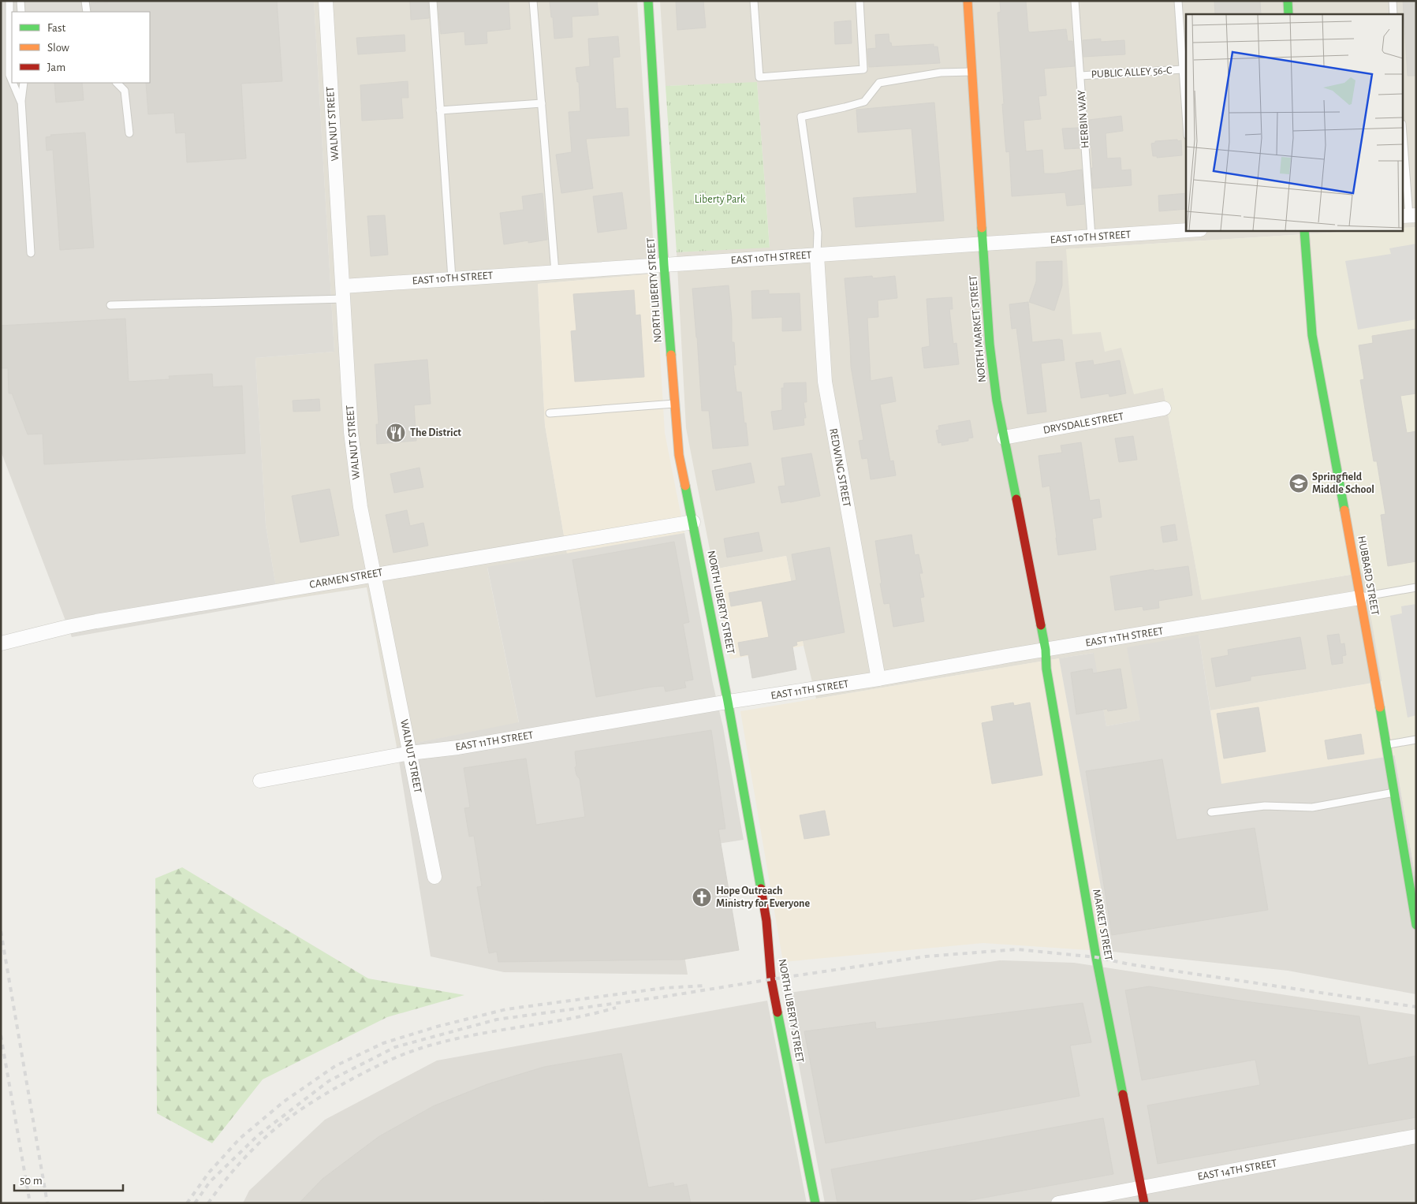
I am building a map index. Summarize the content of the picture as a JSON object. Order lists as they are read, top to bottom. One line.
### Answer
{"streets":{"street":["WALNUT STREET","EAST 10TH STREET","NORTH LIBERTY STREET","NORTH MARKET STREET","DRYSDALE STREET","REDWING STREET","HUBBARD STREET","CARMEN STREET","EAST 11TH STREET","MARKET STREET","EAST 14TH STREET"],"lane":["PUBLIC ALLEY 56-C","HERBIN WAY"]},"crossings":[["PUBLIC ALLEY 56-C","HERBIN WAY"],["HERBIN WAY","EAST 10TH STREET"],["WALNUT STREET","EAST 10TH STREET"],["WALNUT STREET","CARMEN STREET"],["WALNUT STREET","EAST 11TH STREET"],["EAST 10TH STREET","NORTH LIBERTY STREET"],["EAST 10TH STREET","NORTH MARKET STREET"],["EAST 10TH STREET","REDWING STREET"],["NORTH LIBERTY STREET","CARMEN STREET"],["NORTH LIBERTY STREET","EAST 11TH STREET"],["NORTH MARKET STREET","DRYSDALE STREET"],["NORTH MARKET STREET","EAST 11TH STREET"],["NORTH MARKET STREET","MARKET STREET"],["REDWING STREET","EAST 11TH STREET"],["HUBBARD STREET","EAST 11TH STREET"],["EAST 11TH STREET","MARKET STREET"],["MARKET STREET","EAST 14TH STREET"]],"parks":["Liberty Park"],"places":{"restaurant":["The District"],"school or university":["Springfield Middle School"],"church":["Hope Outreach Ministry for Everyone"]},"legend":["Fast","Slow","Jam"],"scale_bar":"50 m"}
